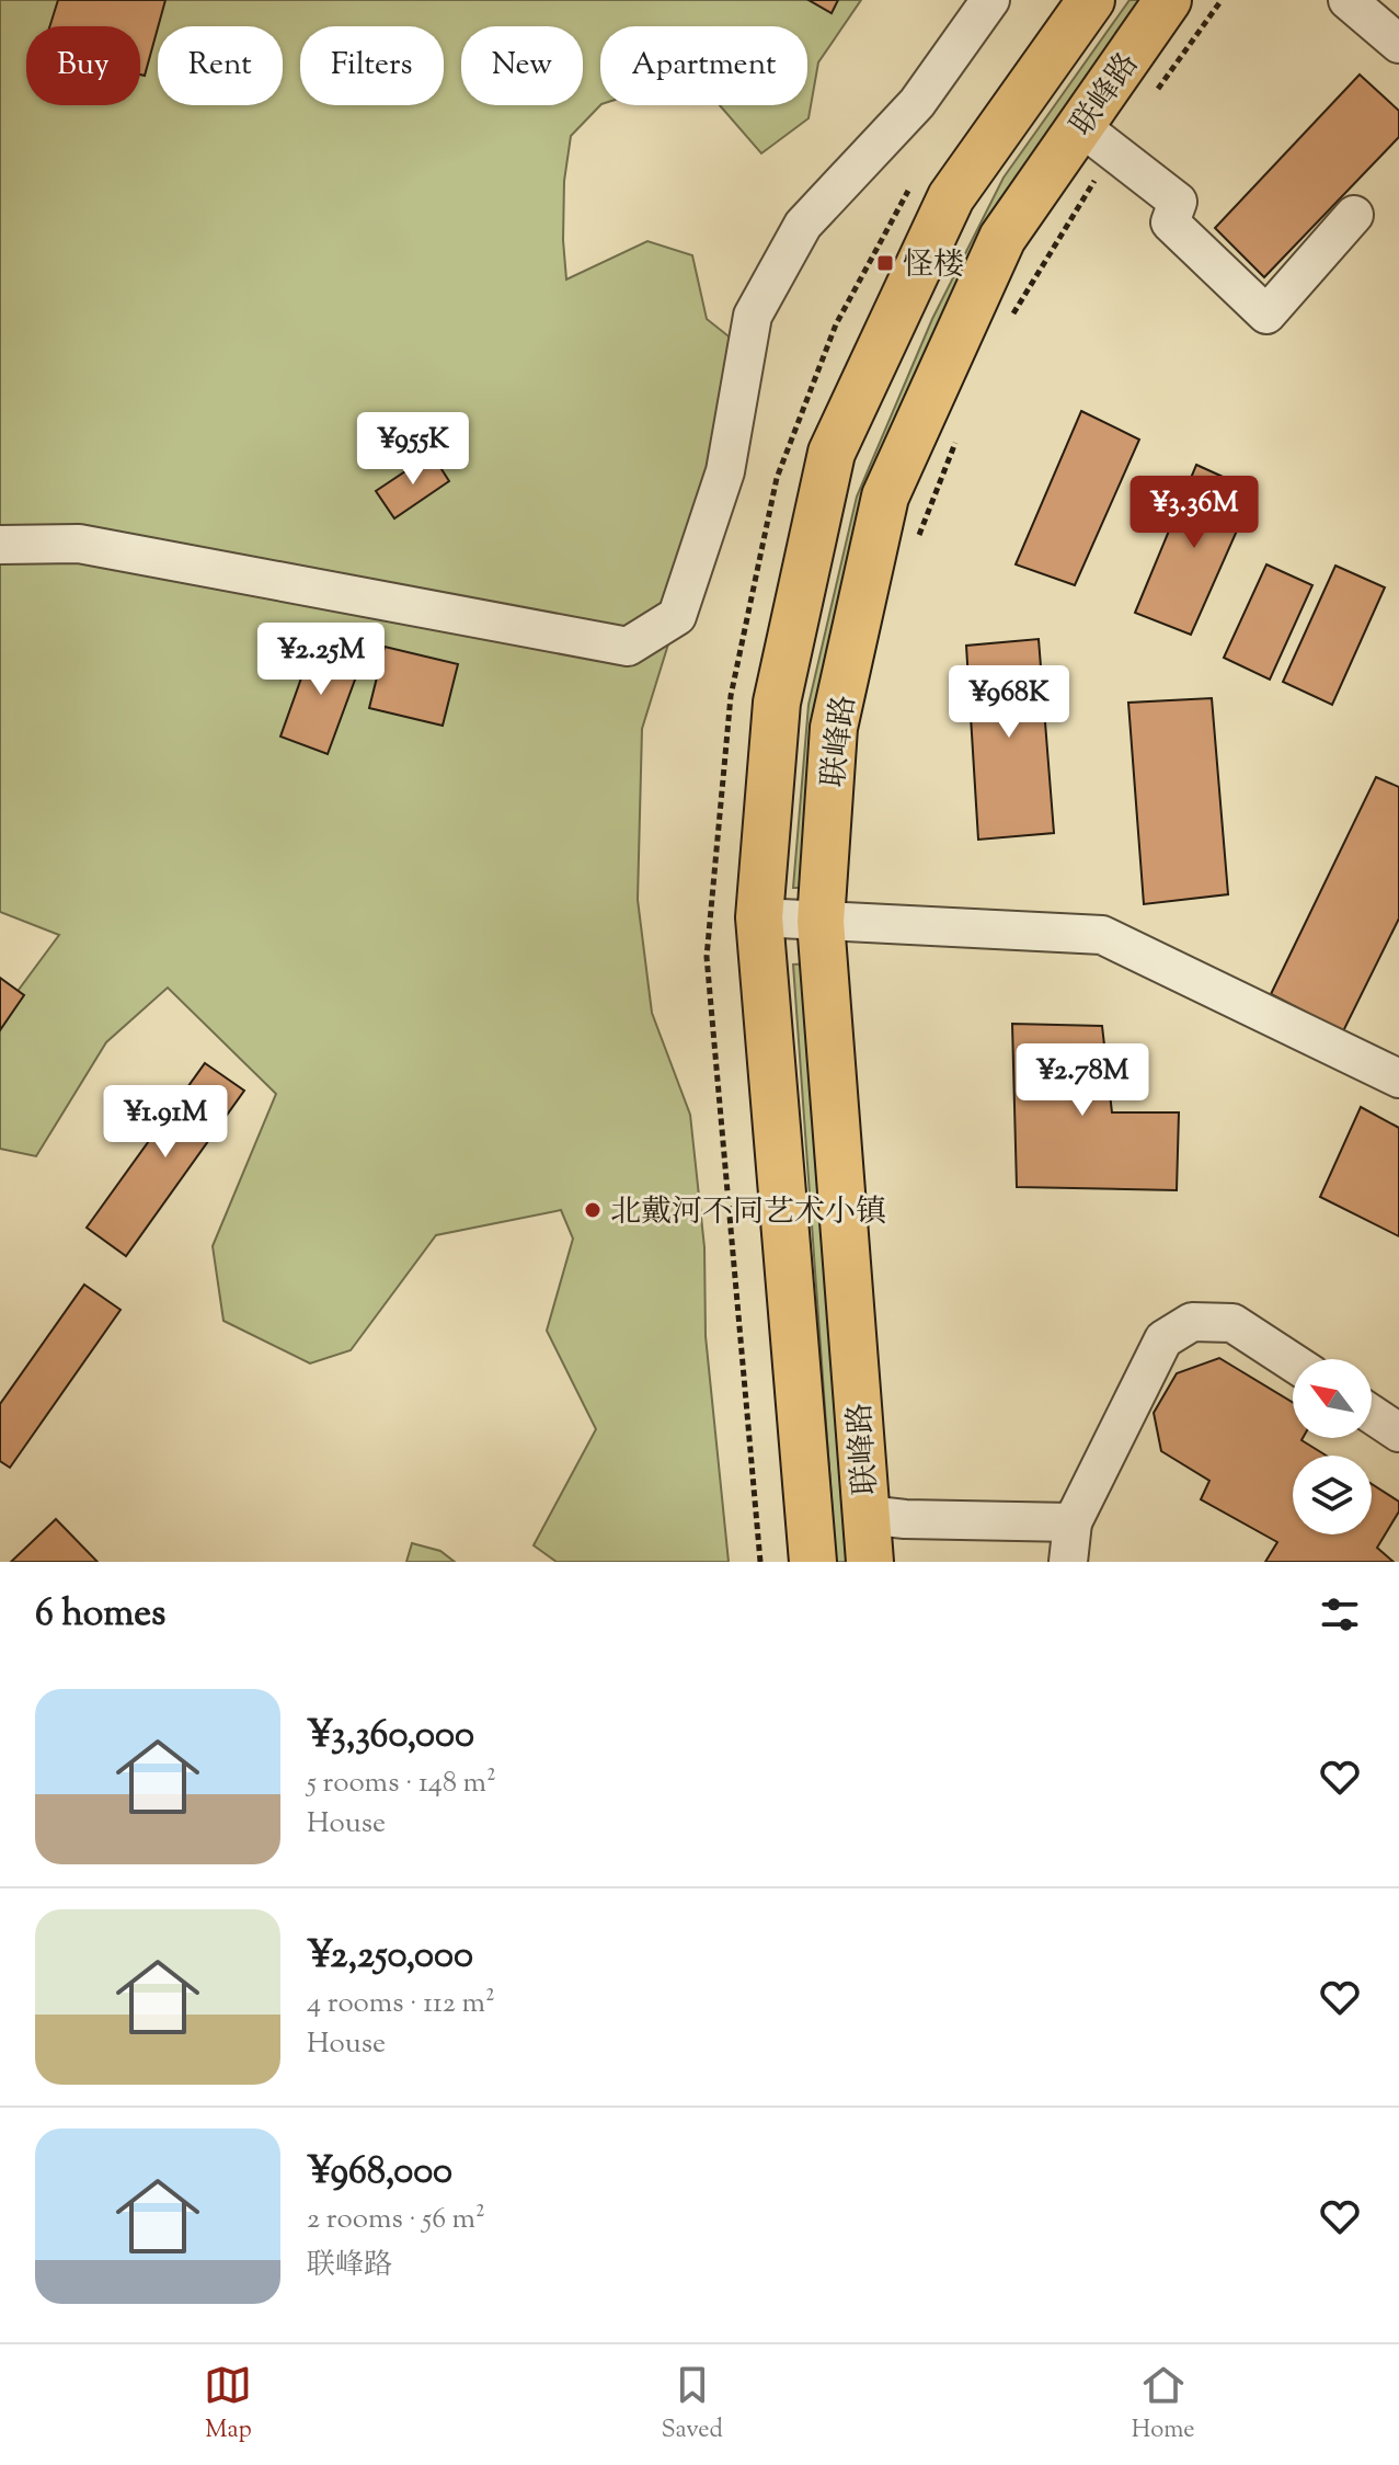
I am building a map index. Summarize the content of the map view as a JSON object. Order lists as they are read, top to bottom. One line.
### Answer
{"streets":{"main road":["联峰路"]},"places":{"transit":["怪楼"],"other":["北戴河不同艺术小镇"]},"north":"top left","page":{"chip":["Buy","Rent","Filters","New","Apartment"],"price":["¥955K","¥3.36M","¥2.25M","¥968K","¥2.78M","¥1.91M"],"heading":"6 homes","list":[{"name":"¥3,360,000","note":"5 rooms · 148 m² · House"},{"name":"¥2,250,000","note":"4 rooms · 112 m² · House"},{"name":"¥968,000","note":"2 rooms · 56 m² · 联峰路"}],"tabs":["Map","Saved","Home"]}}
